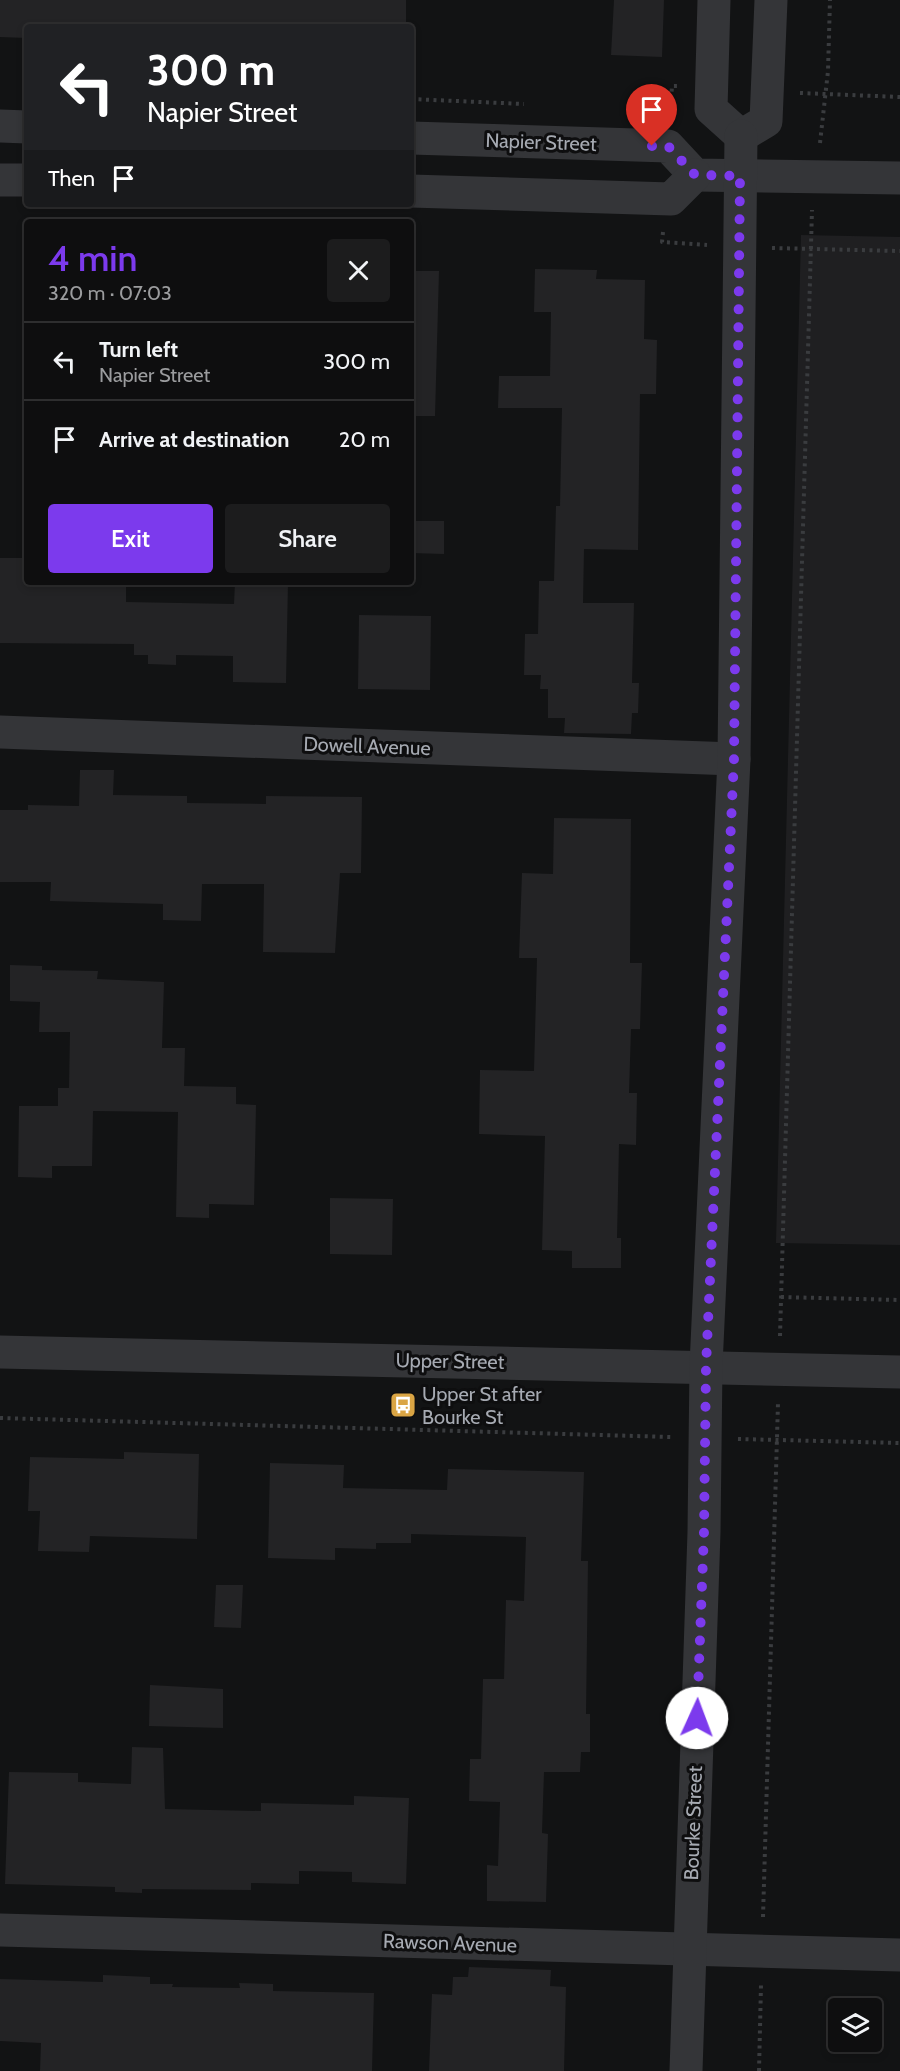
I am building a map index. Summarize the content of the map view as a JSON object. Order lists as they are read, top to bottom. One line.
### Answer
{"streets":{"street":["Napier Street","Dowell Avenue","Upper Street","Bourke Street","Rawson Avenue"]},"crossings":[["Dowell Avenue","Bourke Street"],["Upper Street","Bourke Street"],["Bourke Street","Rawson Avenue"]],"places":{"bus stop":["Upper St after Bourke St"]},"page":{"turn":["300 m","Napier Street"],"then":"Then","heading":["4 min","320 m · 07:03"],"list":[{"name":"Turn left","note":"Napier Street","value":"300 m"},{"name":"Arrive at destination","value":"20 m"}],"buttons":["Exit","Share"]}}
